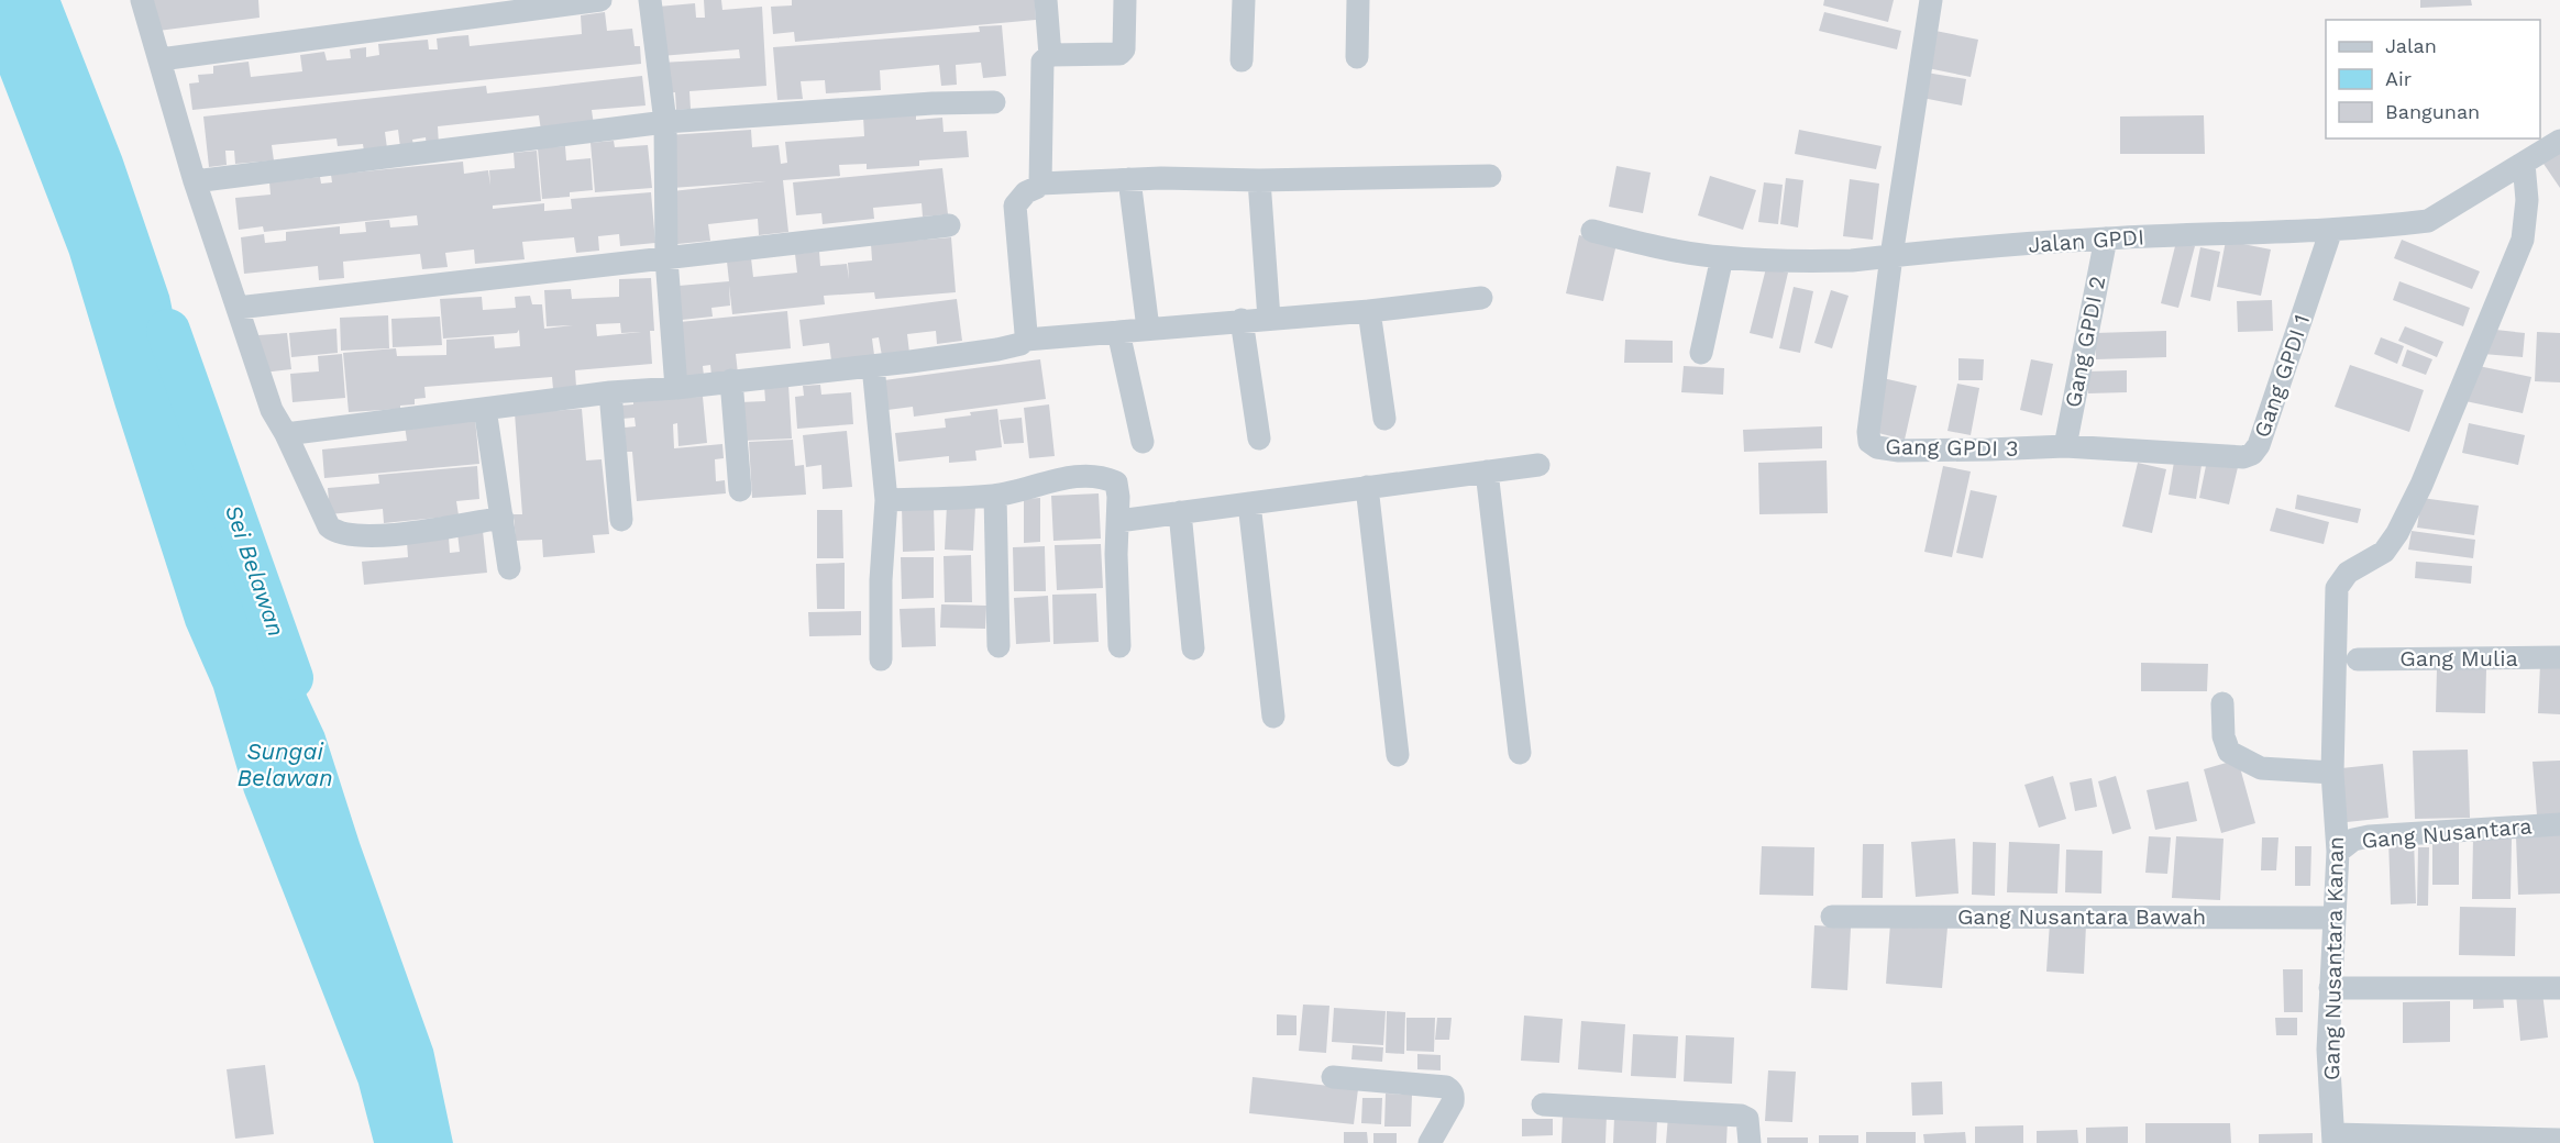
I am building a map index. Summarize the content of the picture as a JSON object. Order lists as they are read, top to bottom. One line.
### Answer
{"streets":{"street":["Jalan GPDI","Gang GPDI 2","Gang GPDI 1","Gang GPDI 3","Gang Mulia","Gang Nusantara","Gang Nusantara Bawah","Gang Nusantara Kanan"]},"crossings":[["Jalan GPDI","Gang GPDI 2"],["Jalan GPDI","Gang GPDI 1"],["Jalan GPDI","Gang GPDI 3"],["Jalan GPDI","Gang Nusantara Kanan"],["Gang GPDI 2","Gang GPDI 1"],["Gang GPDI 2","Gang GPDI 3"],["Gang GPDI 1","Gang GPDI 3"],["Gang Nusantara","Gang Nusantara Kanan"],["Gang Nusantara Bawah","Gang Nusantara Kanan"]],"water":["Sei Belawan","Sungai Belawan"],"legend":["Jalan","Air","Bangunan"]}
